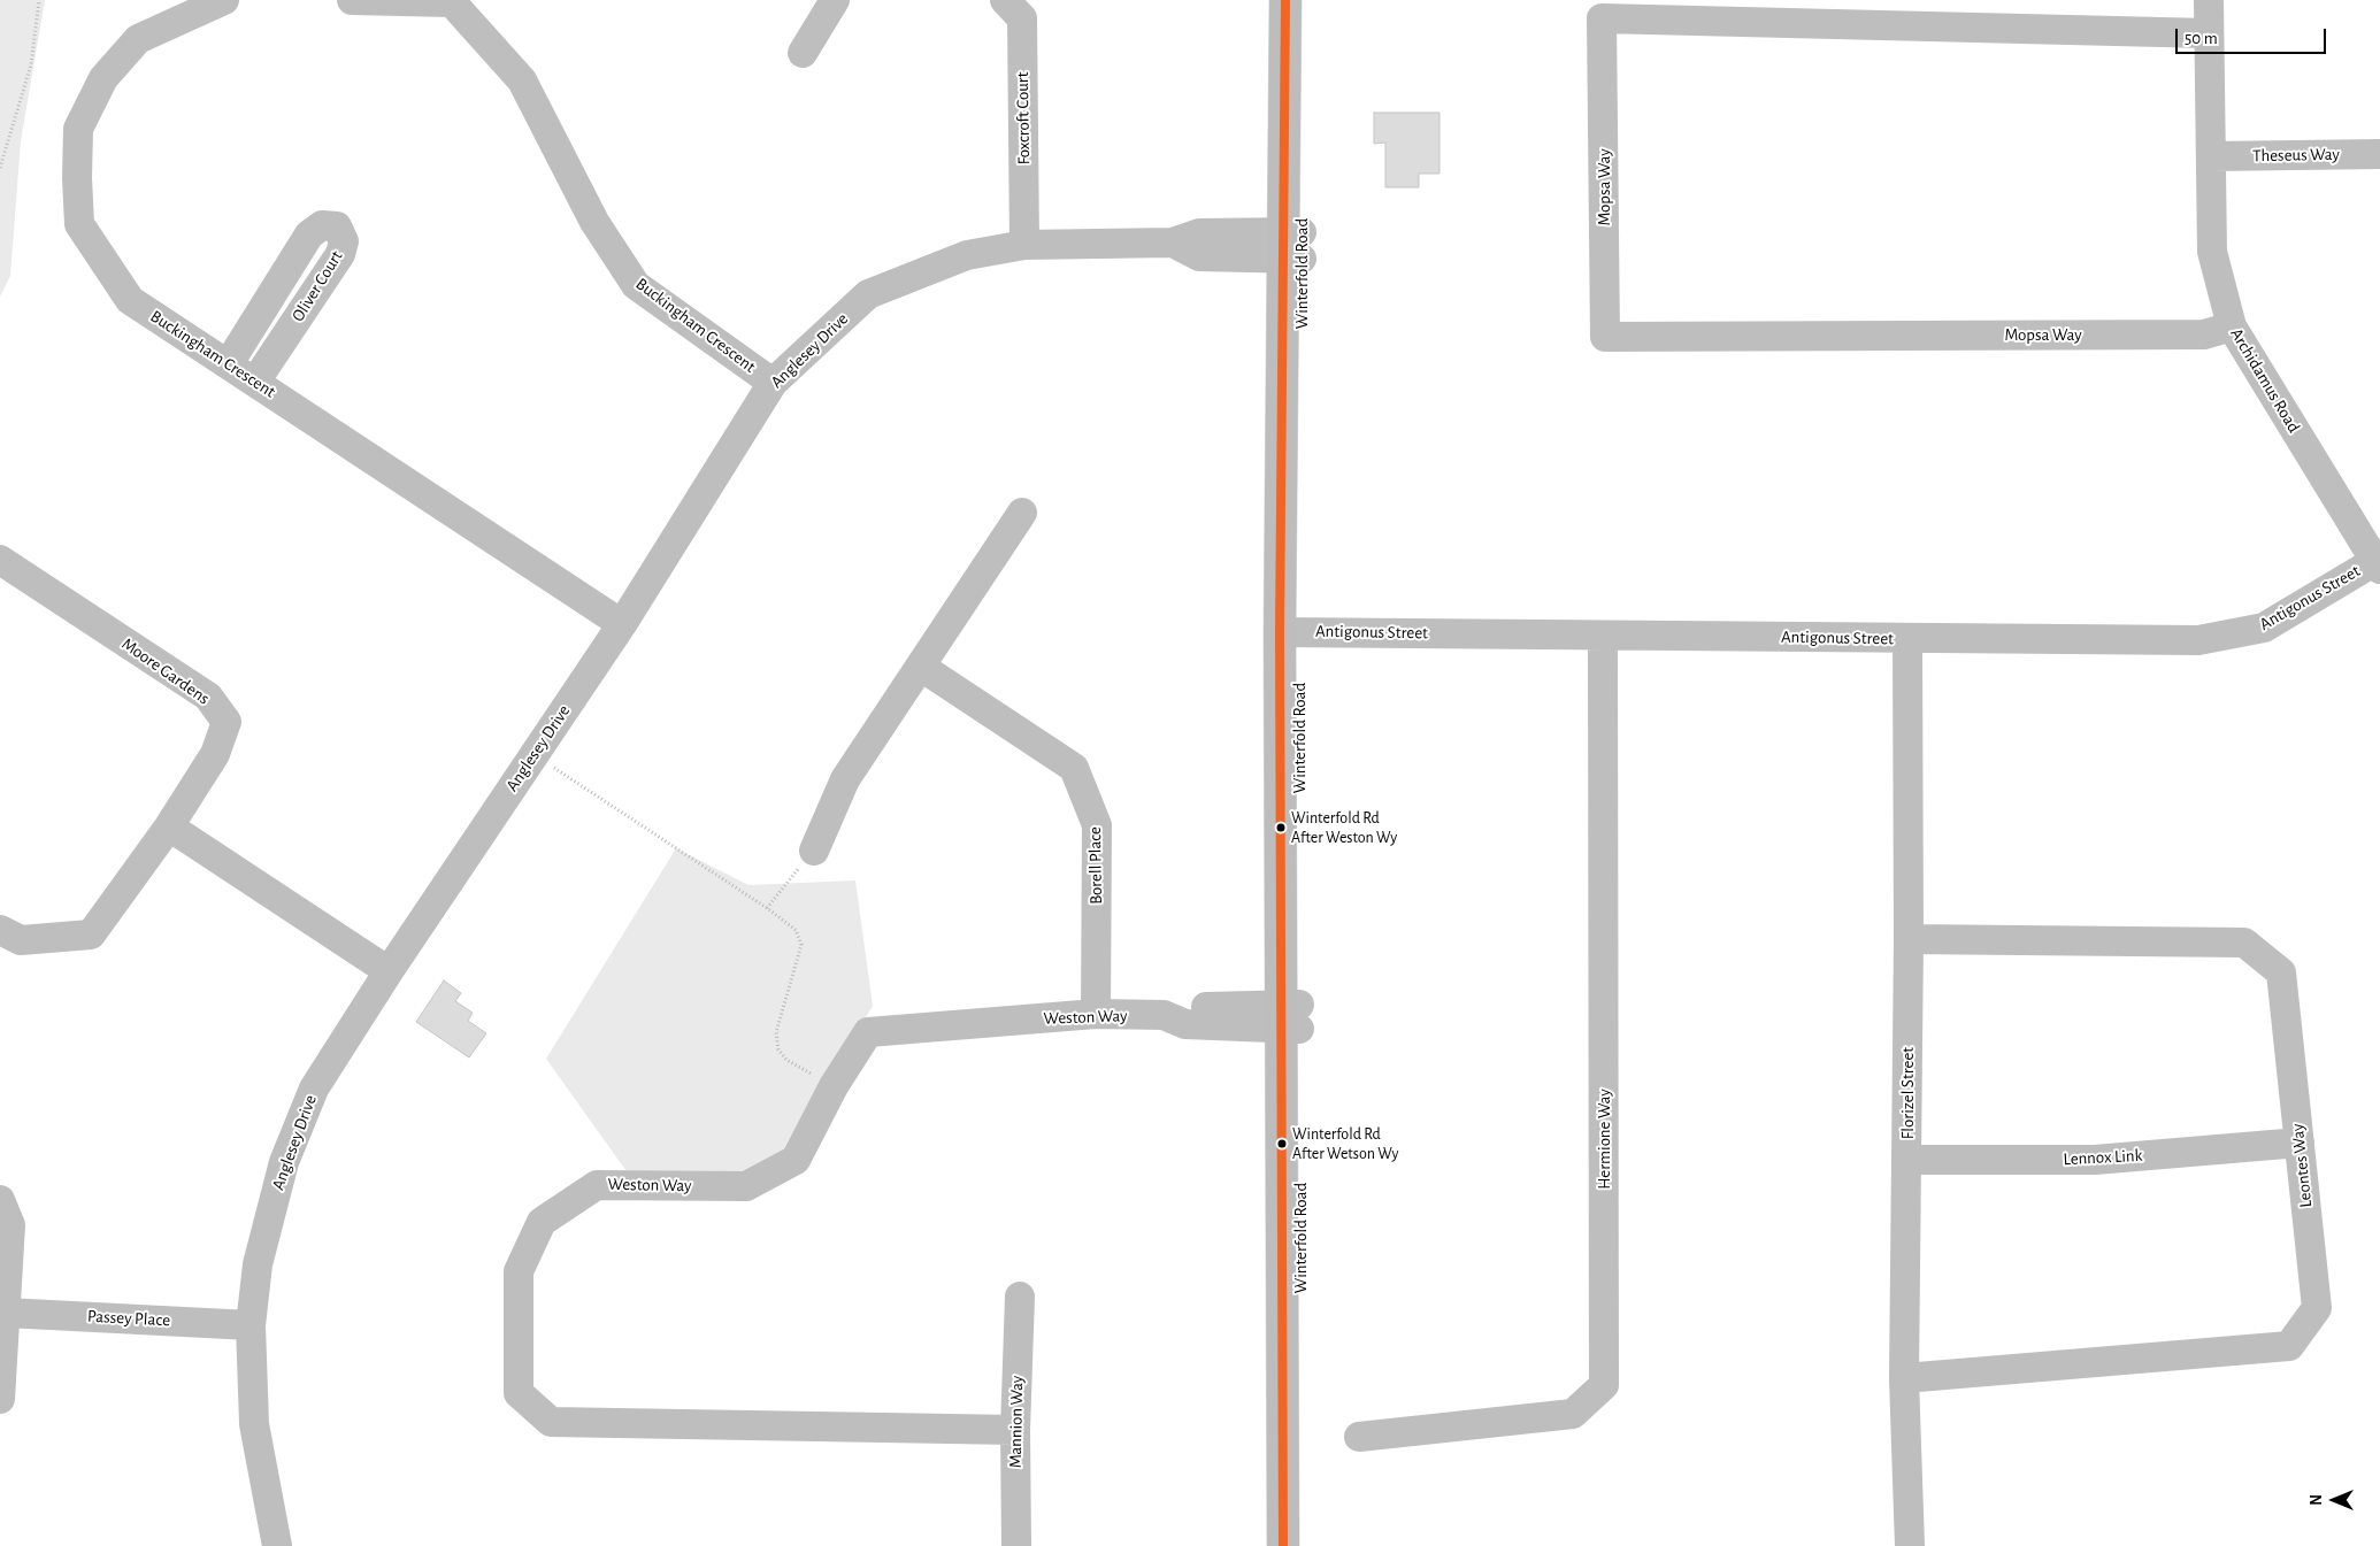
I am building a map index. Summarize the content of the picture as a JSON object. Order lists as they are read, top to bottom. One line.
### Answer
{"streets":{"main road":["Winterfold Road"],"street":["Foxcroft Court","Theseus Way","Mopsa Way","Oliver Court","Buckingham Crescent","Anglesey Drive","Archidamus Road","Antigonus Street","Moore Gardens","Borell Place","Weston Way","Florizel Street","Hermione Way","Lennox Link","Leontes Way","Passey Place","Mannion Way"]},"crossings":[["Foxcroft Court","Anglesey Drive"],["Theseus Way","Archidamus Road"],["Mopsa Way","Archidamus Road"],["Winterfold Road","Anglesey Drive"],["Winterfold Road","Antigonus Street"],["Winterfold Road","Weston Way"],["Oliver Court","Buckingham Crescent"],["Buckingham Crescent","Anglesey Drive"],["Anglesey Drive","Passey Place"],["Archidamus Road","Antigonus Street"],["Antigonus Street","Florizel Street"],["Antigonus Street","Hermione Way"],["Borell Place","Weston Way"],["Weston Way","Mannion Way"],["Florizel Street","Lennox Link"],["Florizel Street","Leontes Way"],["Lennox Link","Leontes Way"]],"places":["Winterfold Rd After Weston Wy","Winterfold Rd After Wetson Wy"],"scale_bar":"50 m","north":"left"}
